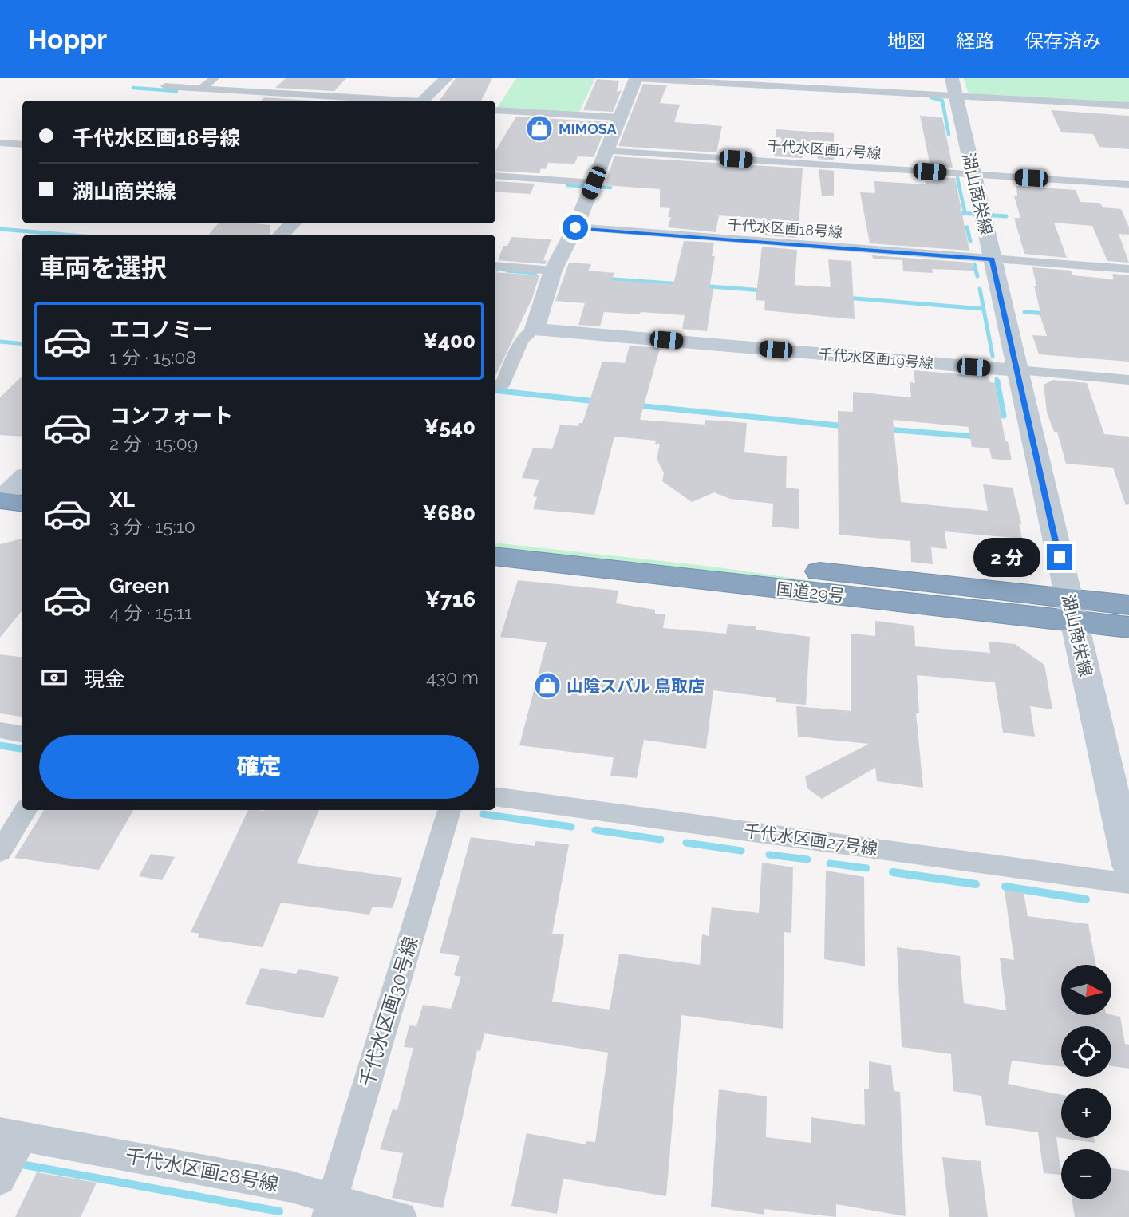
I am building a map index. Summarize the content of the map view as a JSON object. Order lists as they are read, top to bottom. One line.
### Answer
{"streets":{"highway":["国道29号"],"street":["千代水区画17号線","湖山商栄線","千代水区画18号線","千代水区画19号線","千代水区画27号線","千代水区画30号線","千代水区画28号線"]},"crossings":[["千代水区画17号線","湖山商栄線"],["湖山商栄線","千代水区画18号線"],["湖山商栄線","千代水区画19号線"],["湖山商栄線","国道29号"],["千代水区画30号線","千代水区画28号線"]],"places":{"shop":["MIMOSA","山陰スバル 鳥取店"]},"north":"right","page":{"header":"Hoppr","nav":["地図","経路","保存済み"],"banner":["千代水区画18号線","湖山商栄線"],"heading":"車両を選択","list":[{"name":"エコノミー","note":"1 分 · 15:08","value":"¥400"},{"name":"コンフォート","note":"2 分 · 15:09","value":"¥540"},{"name":"XL","note":"3 分 · 15:10","value":"¥680"},{"name":"Green","note":"4 分 · 15:11","value":"¥716"}],"bubble":"2 分","pay":["現金","430 m"],"buttons":"確定","map_buttons":["+","−"]}}
